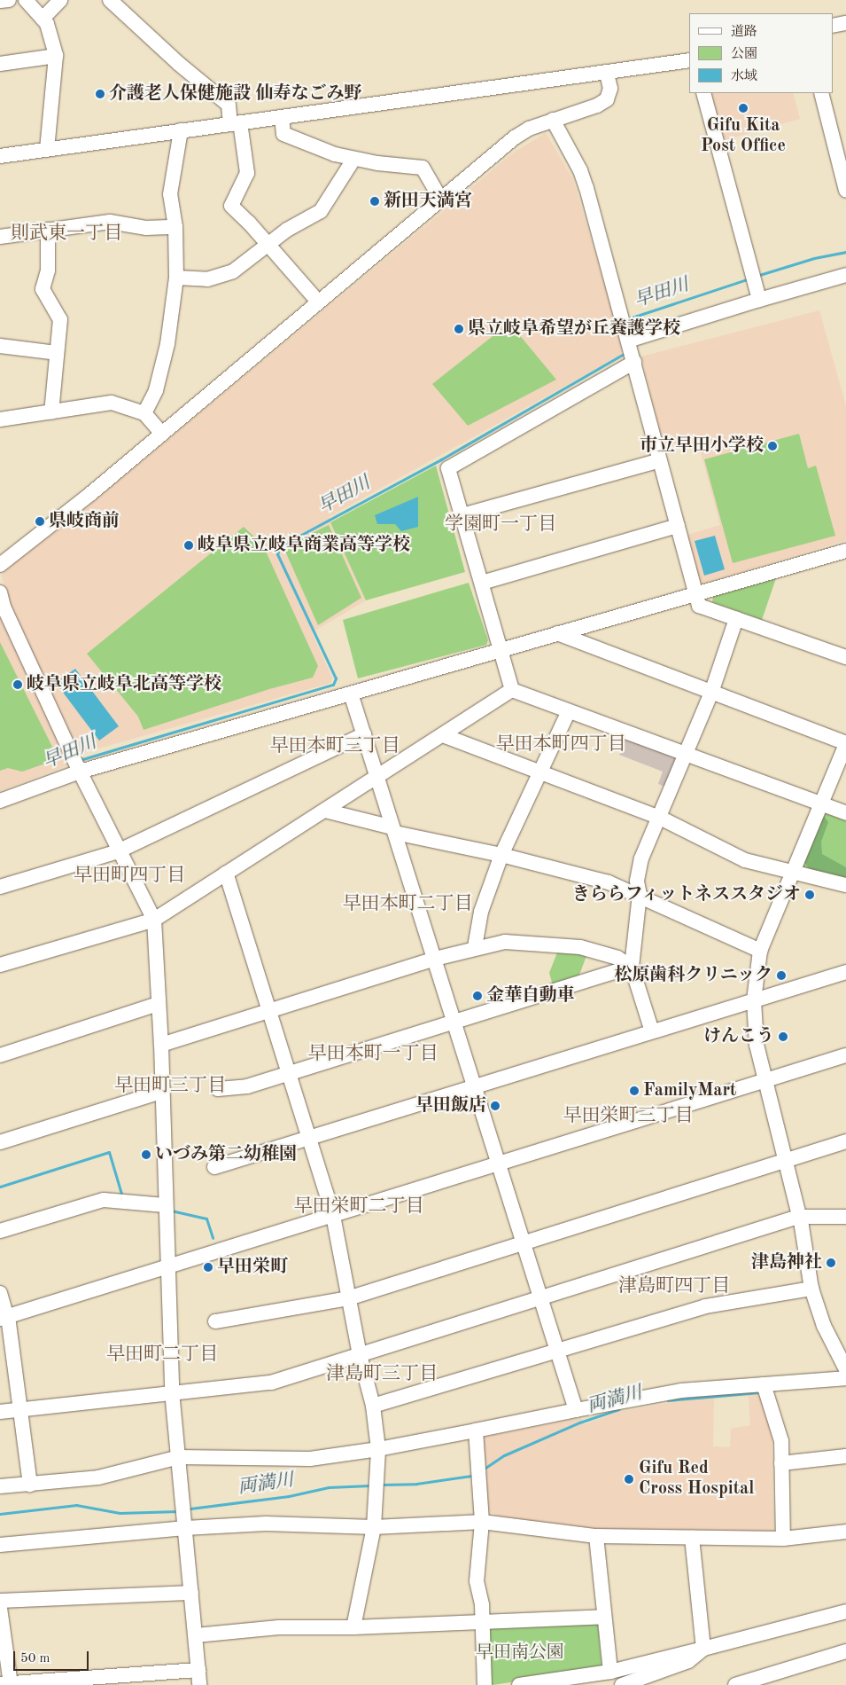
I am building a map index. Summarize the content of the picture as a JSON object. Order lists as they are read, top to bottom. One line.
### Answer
{"districts":["則武東一丁目","学園町一丁目","早田本町四丁目","早田本町三丁目","早田町四丁目","早田本町二丁目","早田本町一丁目","早田町三丁目","早田栄町三丁目","早田栄町二丁目","津島町四丁目","早田町二丁目","津島町三丁目"],"water":["早田川","両満川"],"parks":["早田南公園"],"places":["介護老人保健施設 仙寿なごみ野","Gifu Kita Post Office","新田天満宮","県立岐阜希望が丘養護学校","市立早田小学校","県岐商前","岐阜県立岐阜商業高等学校","岐阜県立岐阜北高等学校","きららフィットネススタジオ","松原歯科クリニック","金華自動車","けんこう","FamilyMart","早田飯店","いづみ第二幼稚園","津島神社","早田栄町","Gifu Red Cross Hospital"],"legend":["道路","公園","水域"],"scale_bar":"50 m"}
